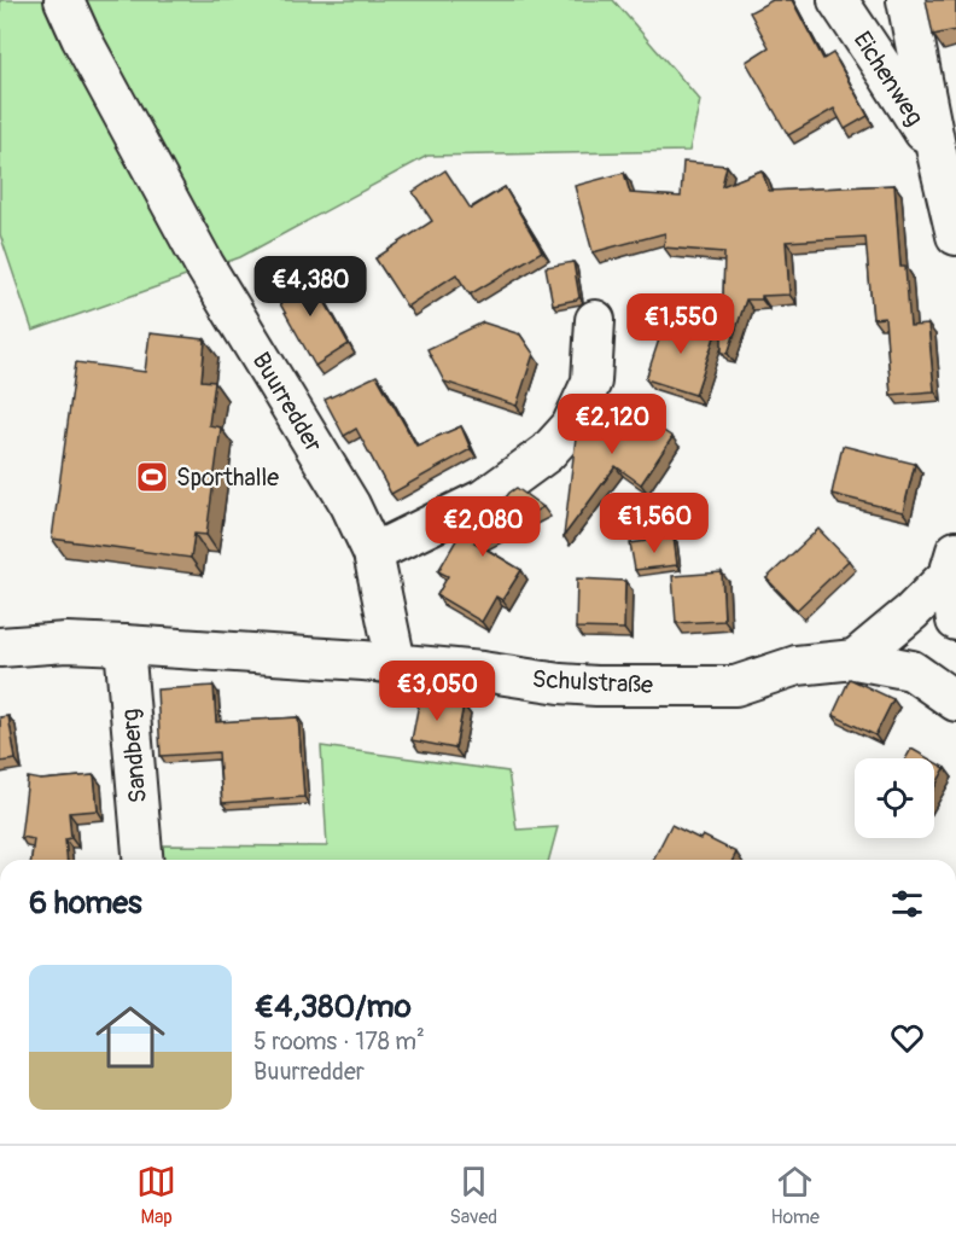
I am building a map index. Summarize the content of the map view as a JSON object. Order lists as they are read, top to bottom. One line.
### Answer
{"streets":{"street":["Eichenweg","Buurredder","Schulstraße","Sandberg"]},"crossings":[["Buurredder","Schulstraße"],["Schulstraße","Sandberg"]],"places":{"sports":["Sporthalle"]},"page":{"price":["€4,380","€1,550","€2,120","€1,560","€2,080","€3,050"],"heading":"6 homes","list":[{"name":"€4,380/mo","note":"5 rooms · 178 m² · Buurredder"}],"tabs":["Map","Saved","Home"]}}
